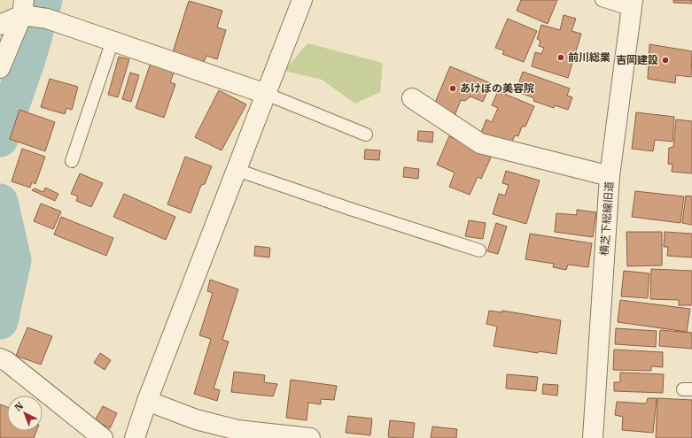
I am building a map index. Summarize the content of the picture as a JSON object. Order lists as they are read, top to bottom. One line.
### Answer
{"streets":{"street":["横芝下総線旧道"]},"places":["前川総業","吉岡建設","あけぼの美容院"],"north":"top left"}
